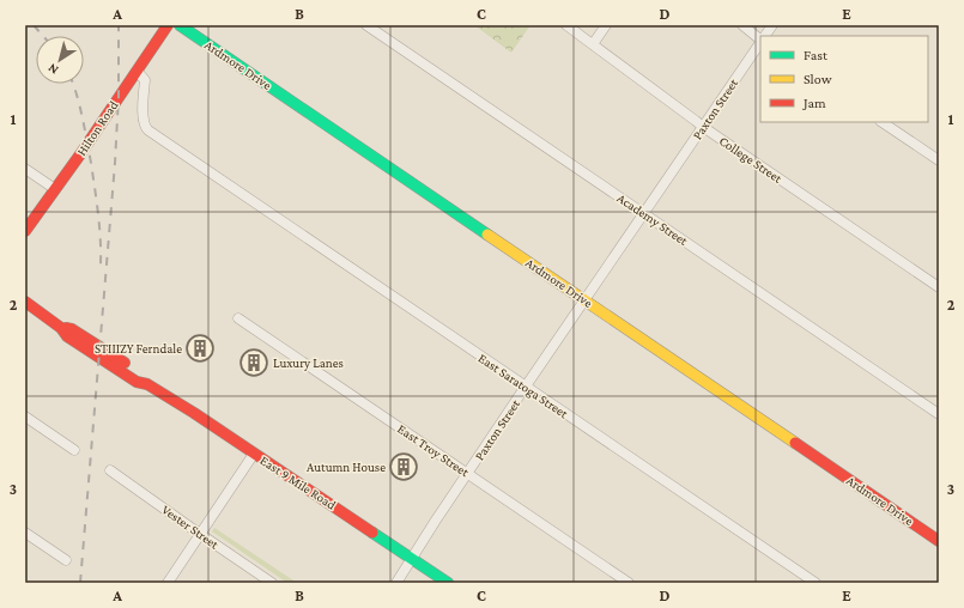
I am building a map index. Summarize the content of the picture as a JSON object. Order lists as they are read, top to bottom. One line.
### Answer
{"streets":{"street":["Ardmore Drive","Paxton Street","Hilton Road","College Street","Academy Street","East Saratoga Street","East Troy Street","East 9 Mile Road","Vester Street"]},"crossings":[["Ardmore Drive","Paxton Street"],["Paxton Street","College Street"],["Paxton Street","Academy Street"],["Paxton Street","East Saratoga Street"],["Paxton Street","East Troy Street"],["Paxton Street","East 9 Mile Road"],["Hilton Road","East Saratoga Street"]],"places":{"building":["STIIIZY Ferndale","Luxury Lanes","Autumn House"]},"legend":["Fast","Slow","Jam"],"north":"bottom left","grid":{"columns":["A","B","C","D","E"],"rows":["1","2","3"]}}
